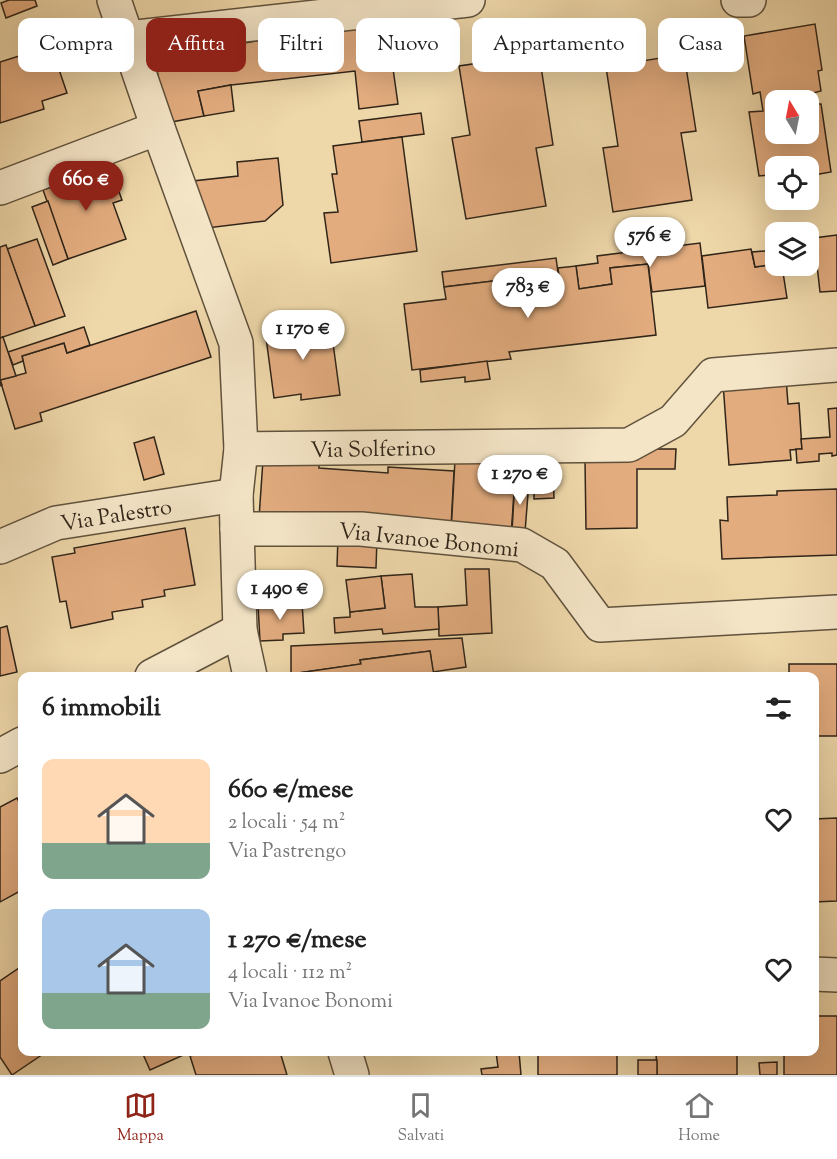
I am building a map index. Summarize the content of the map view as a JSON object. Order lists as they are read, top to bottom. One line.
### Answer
{"streets":{"street":["Via Solferino","Via Palestro","Via Ivanoe Bonomi"]},"north":"top","page":{"chip":["Compra","Affitta","Filtri","Nuovo","Appartamento","Casa"],"price":["660 €","576 €","783 €","1 170 €","1 270 €","1 490 €"],"heading":"6 immobili","list":[{"name":"660 €/mese","note":"2 locali · 54 m² · Via Pastrengo"},{"name":"1 270 €/mese","note":"4 locali · 112 m² · Via Ivanoe Bonomi"}],"tabs":["Mappa","Salvati","Home"]}}
